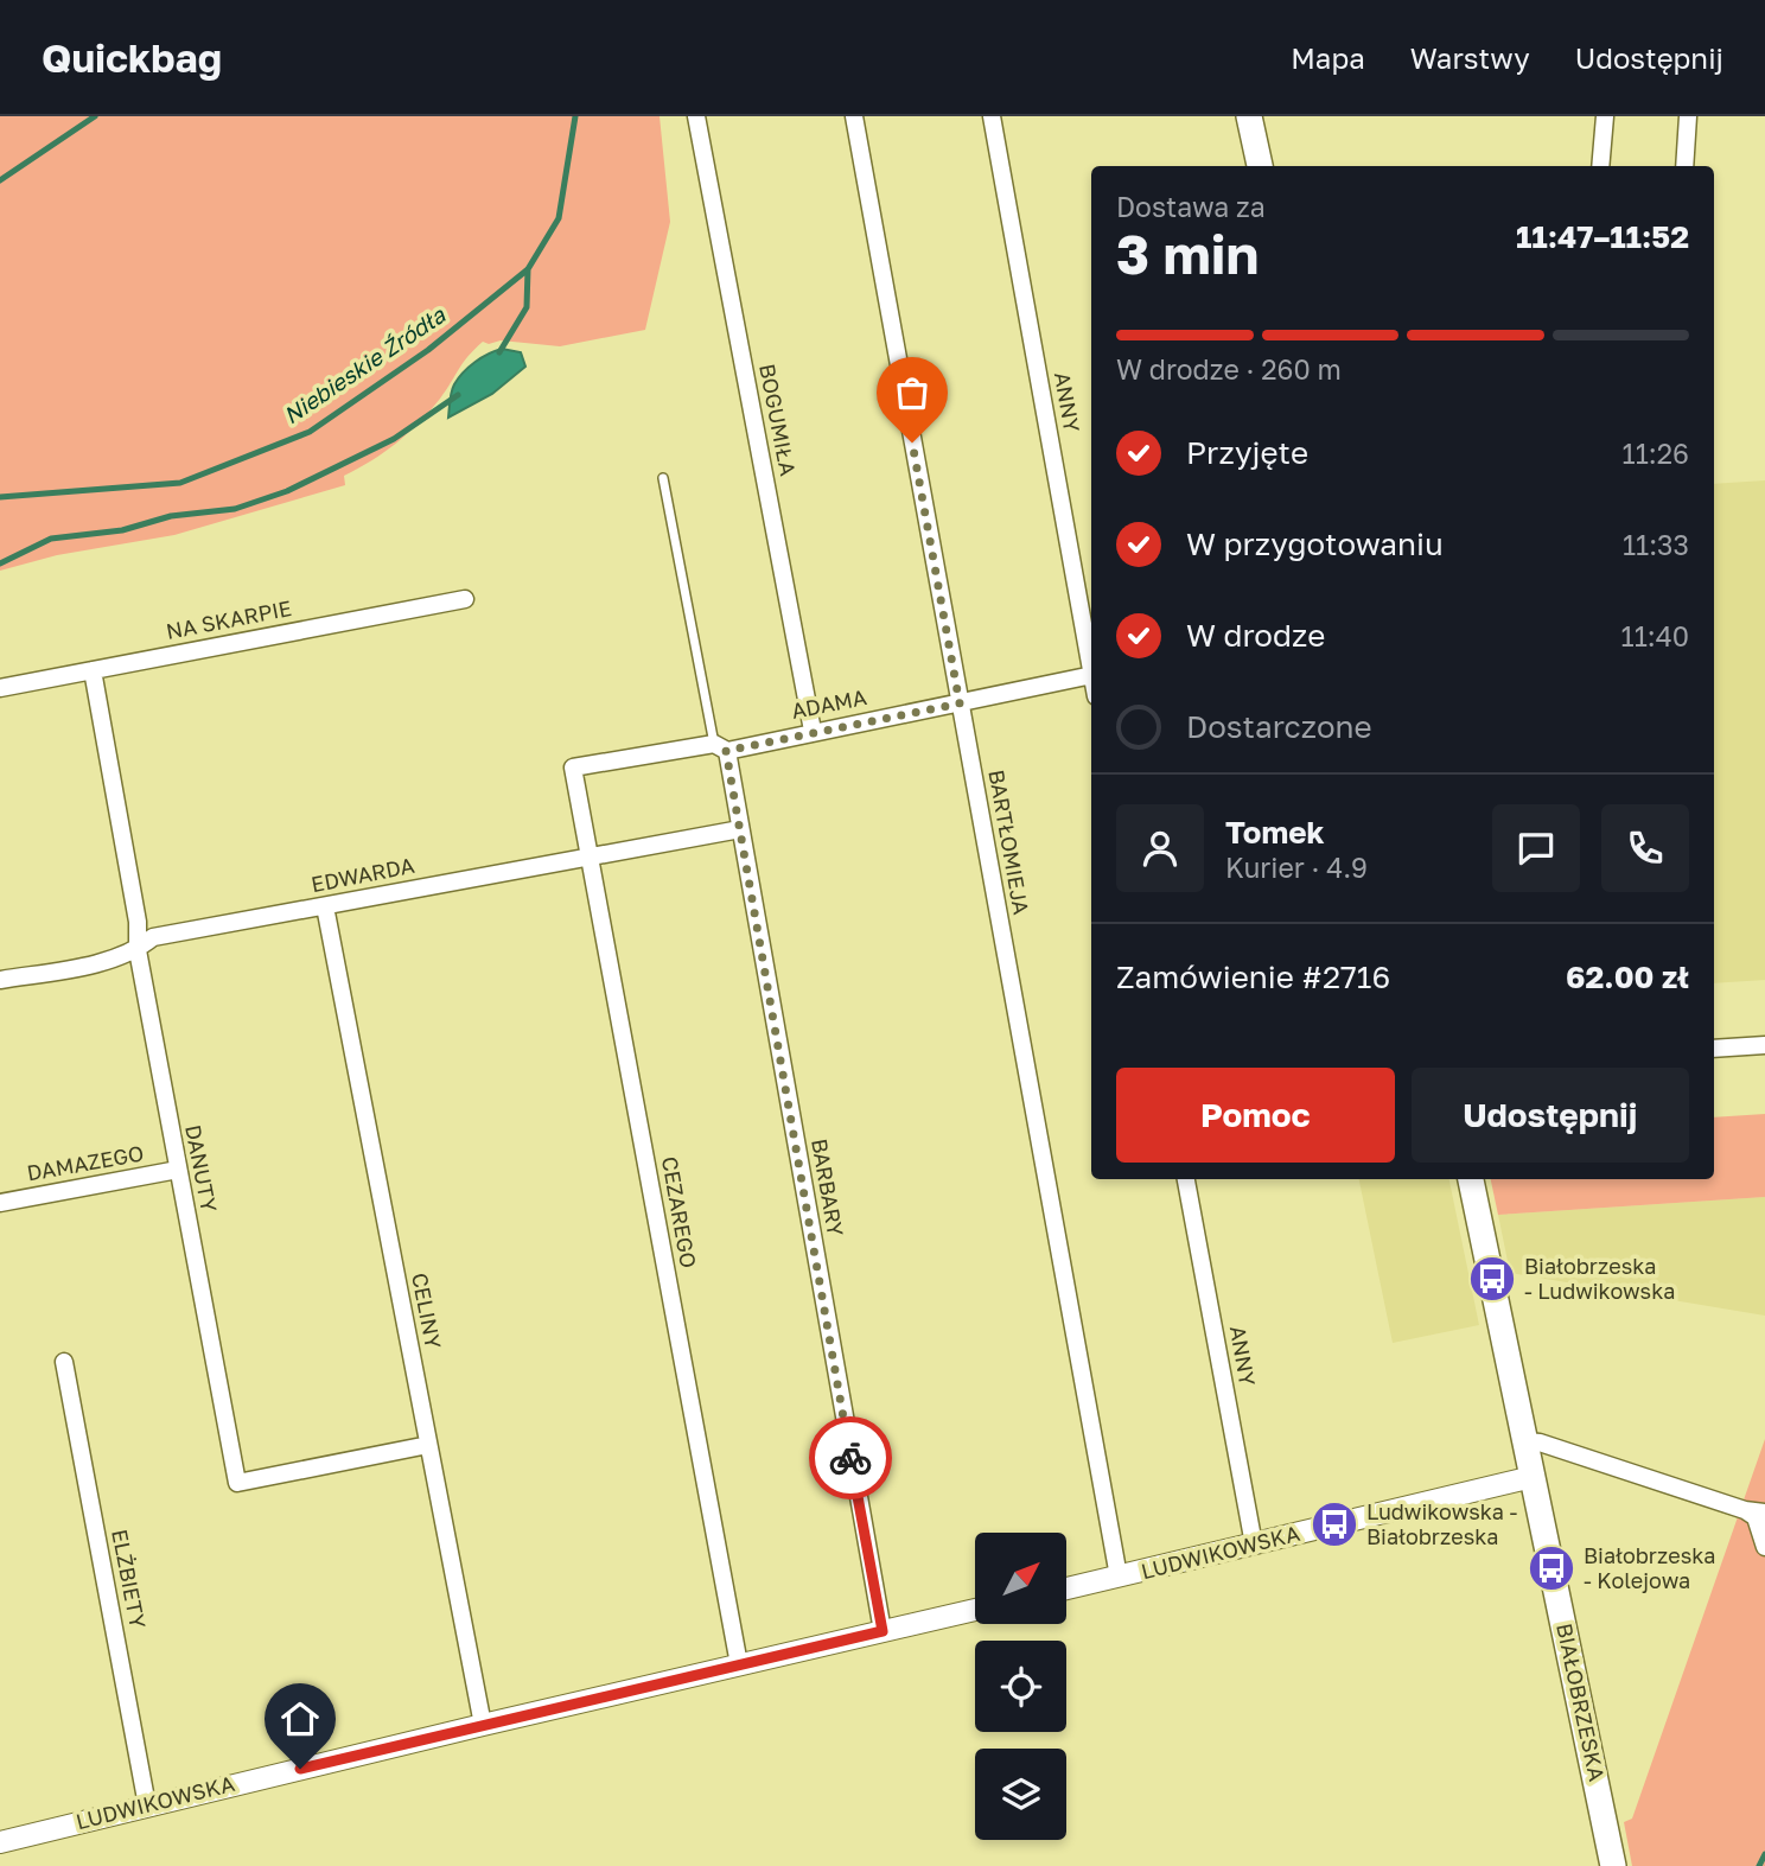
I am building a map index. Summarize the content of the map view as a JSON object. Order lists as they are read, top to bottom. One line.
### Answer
{"streets":{"main road":["BIAŁOBRZESKA"],"street":["ANNY","BOGUMIŁA","NA SKARPIE","ADAMA","BARTŁOMIEJA","EDWARDA","DAMAZEGO","DANUTY","BARBARY","CEZAREGO","CELINY","LUDWIKOWSKA","ELŻBIETY"]},"crossings":[["ANNY","LUDWIKOWSKA"],["BOGUMIŁA","ADAMA"],["NA SKARPIE","DANUTY"],["ADAMA","BARTŁOMIEJA"],["ADAMA","BARBARY"],["ADAMA","CEZAREGO"],["BARTŁOMIEJA","LUDWIKOWSKA"],["EDWARDA","DANUTY"],["EDWARDA","BARBARY"],["EDWARDA","CEZAREGO"],["EDWARDA","CELINY"],["DAMAZEGO","DANUTY"],["DANUTY","CELINY"],["BARBARY","LUDWIKOWSKA"],["CEZAREGO","LUDWIKOWSKA"],["CELINY","LUDWIKOWSKA"],["LUDWIKOWSKA","ELŻBIETY"],["LUDWIKOWSKA","BIAŁOBRZESKA"]],"water":["Niebieskie Źródła"],"places":{"bus stop":["Białobrzeska - Ludwikowska","Ludwikowska - Białobrzeska","Białobrzeska - Kolejowa"]},"north":"top right","page":{"header":"Quickbag","nav":["Mapa","Warstwy","Udostępnij"],"heading":["3 min","Dostawa za","11:47–11:52"],"panel":["Tomek","Kurier · 4.9","Zamówienie #2716","62.00 zł"],"bar":"W drodze · 260 m","list":[["Przyjęte","11:26"],["W przygotowaniu","11:33"],["W drodze","11:40"],"Dostarczone"],"buttons":["Pomoc","Udostępnij"]}}
